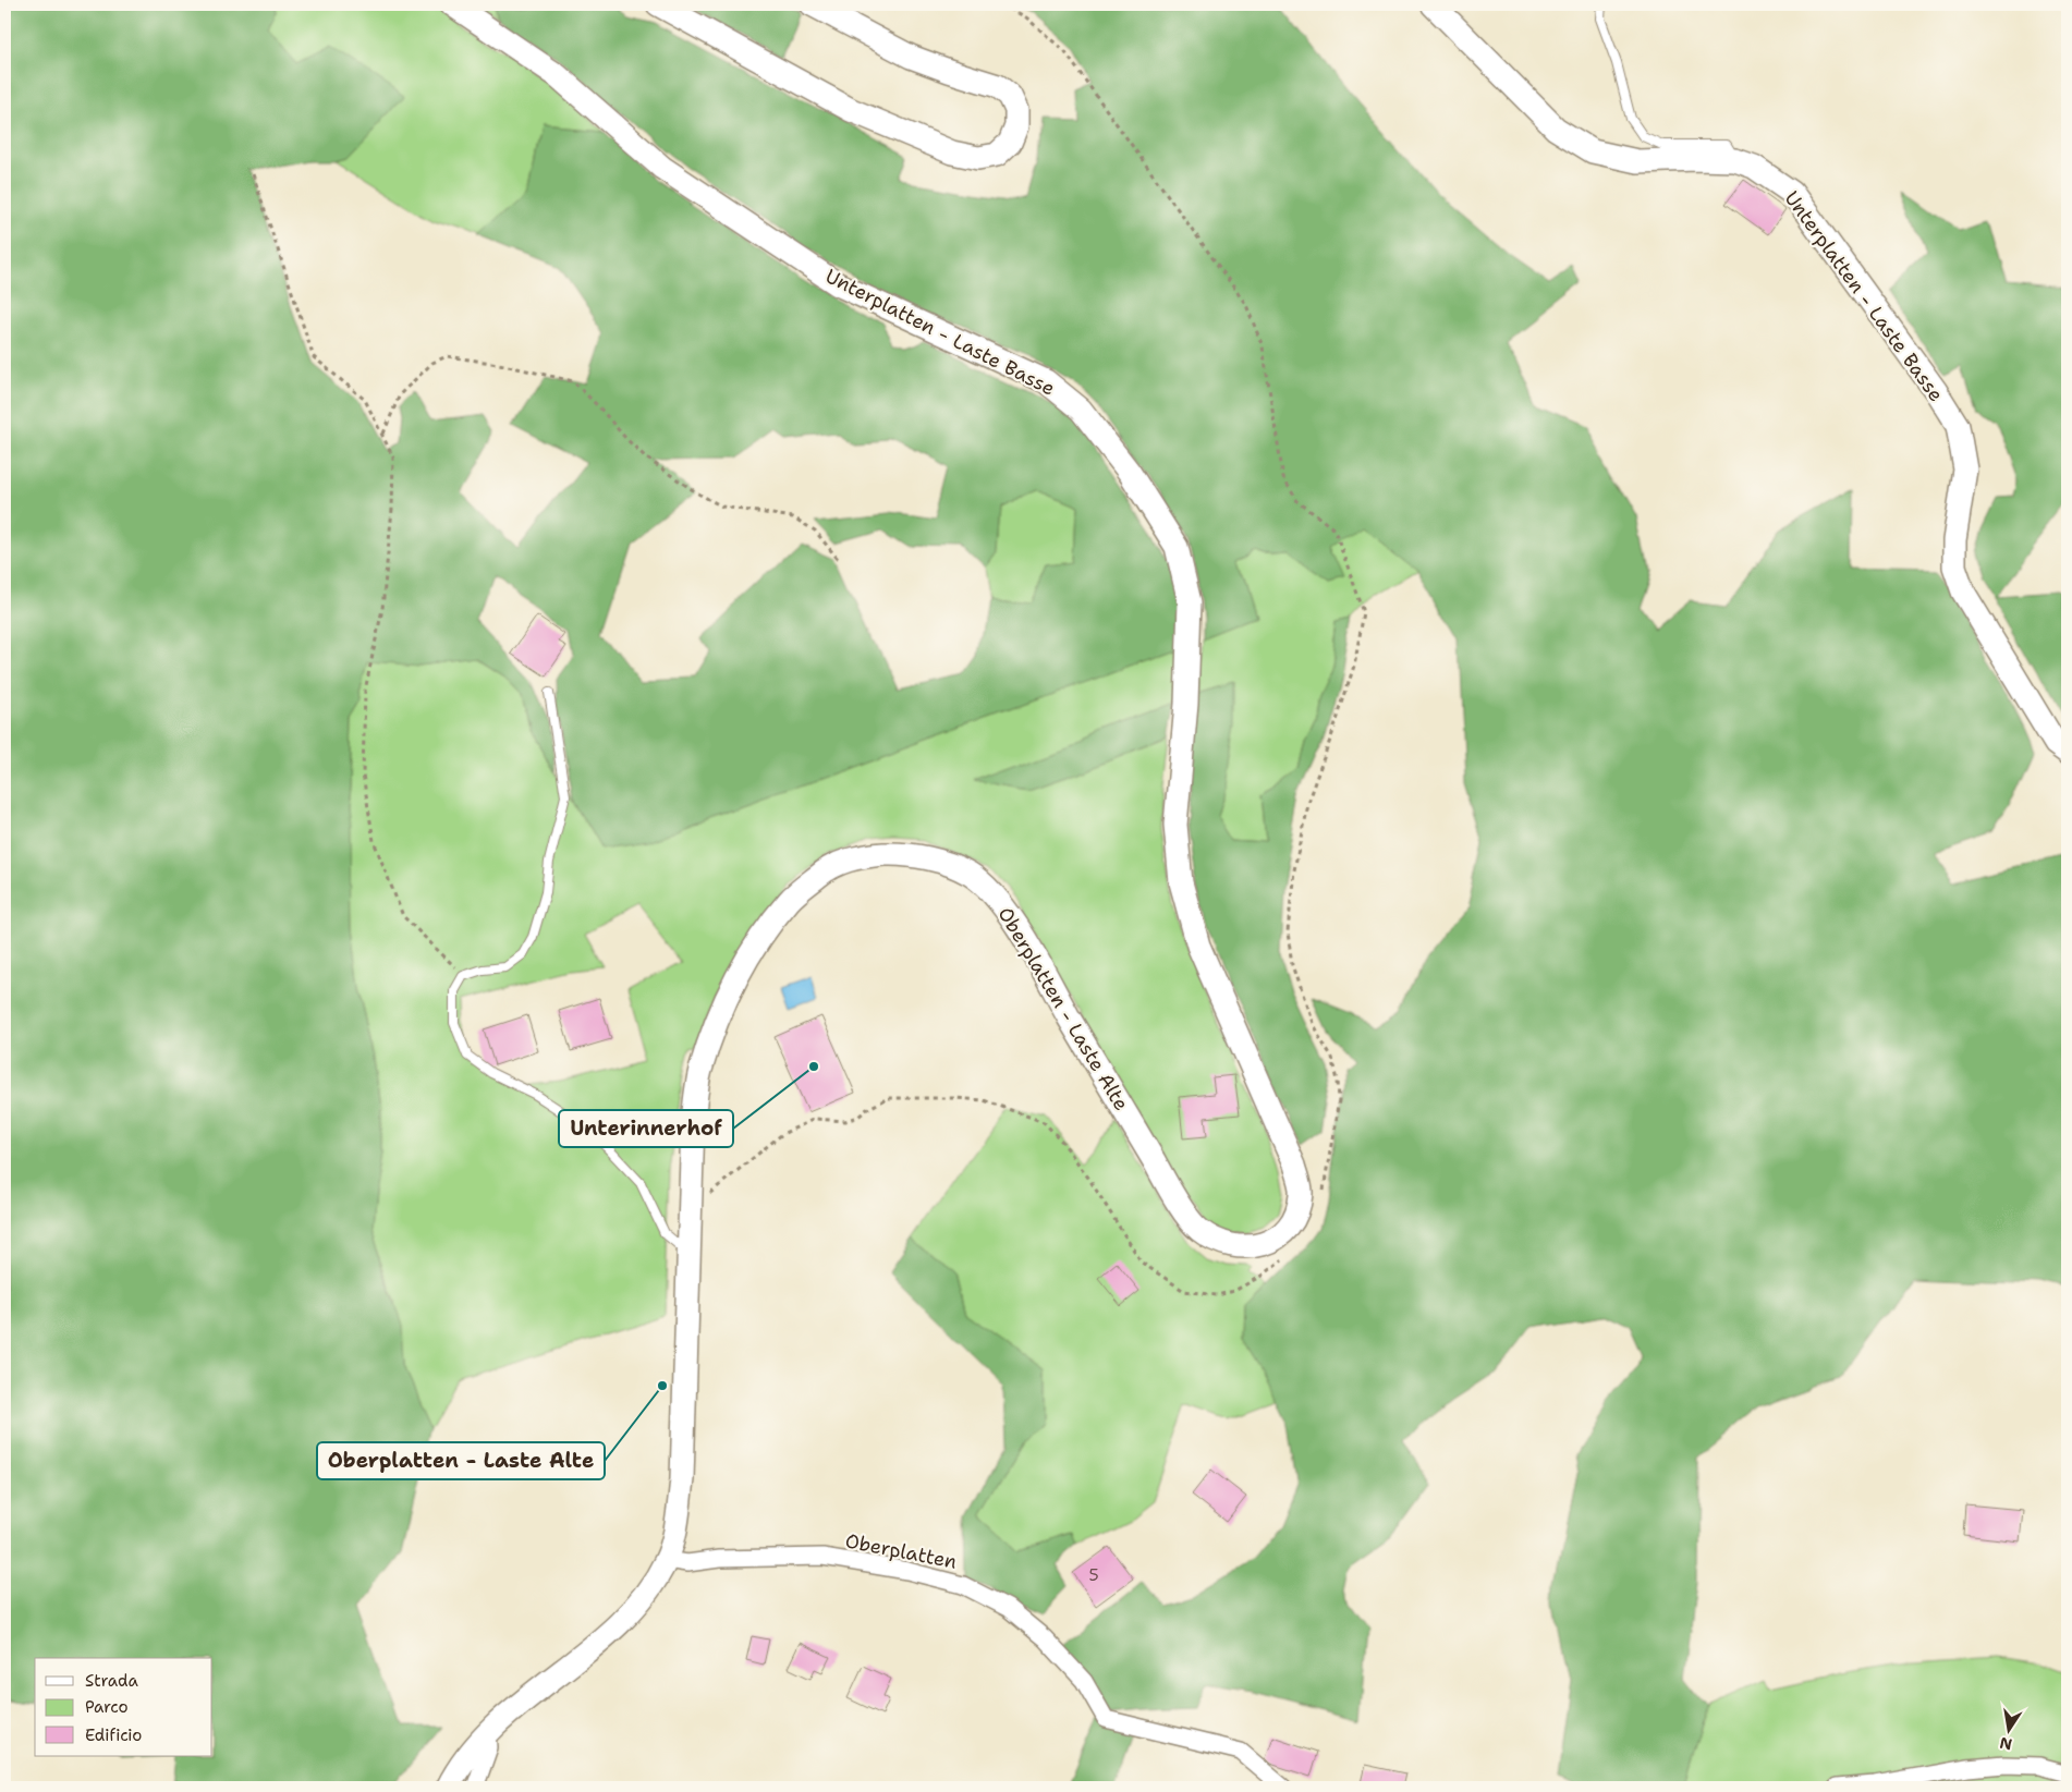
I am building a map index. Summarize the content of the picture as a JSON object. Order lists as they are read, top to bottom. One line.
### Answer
{"streets":{"main road":["Unterplatten - Laste Basse","Oberplatten - Laste Alte"],"street":["Oberplatten"]},"crossings":[["Unterplatten - Laste Basse","Oberplatten - Laste Alte"],["Oberplatten - Laste Alte","Oberplatten"]],"places":["Unterinnerhof","Oberplatten - Laste Alte"],"house_numbers":["5"],"legend":["Strada","Parco","Edificio"],"north":"bottom"}
